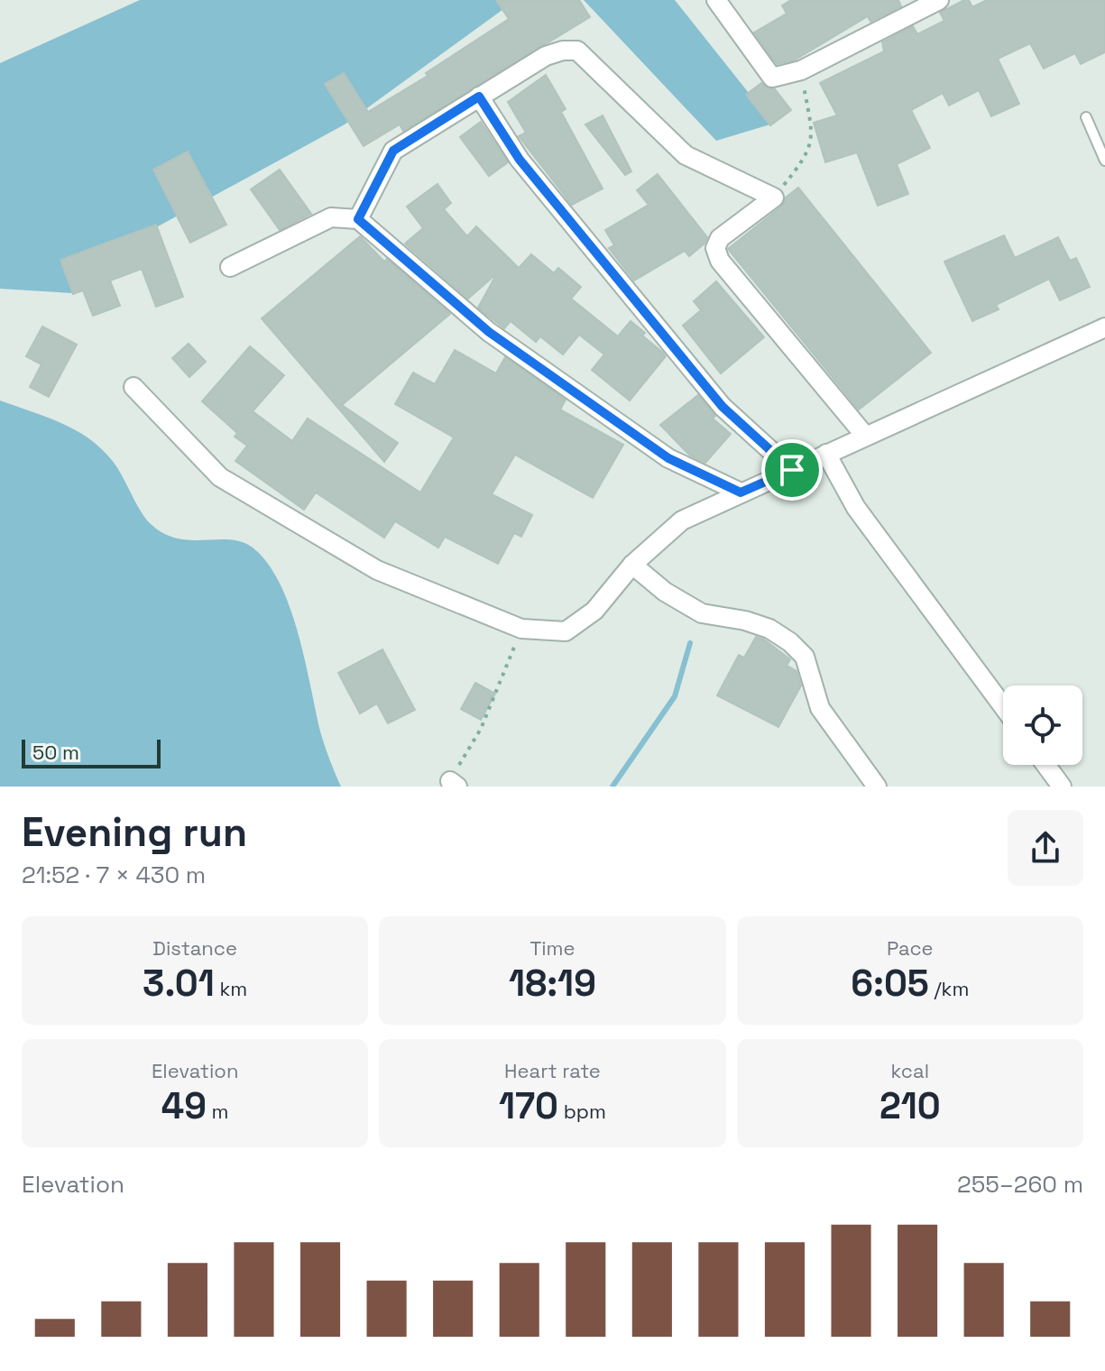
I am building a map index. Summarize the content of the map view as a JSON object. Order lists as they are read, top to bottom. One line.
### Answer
{"scale_bar":"50 m","page":{"scale":"50 m","heading":["Evening run","21:52 · 7 × 430 m"],"stats":[["Distance","3.01 km"],["Time","18:19"],["Pace","6:05 /km"],["Elevation","49 m"],["Heart rate","170 bpm"],["kcal","210"]],"chart":["Elevation","255–260 m"]}}
